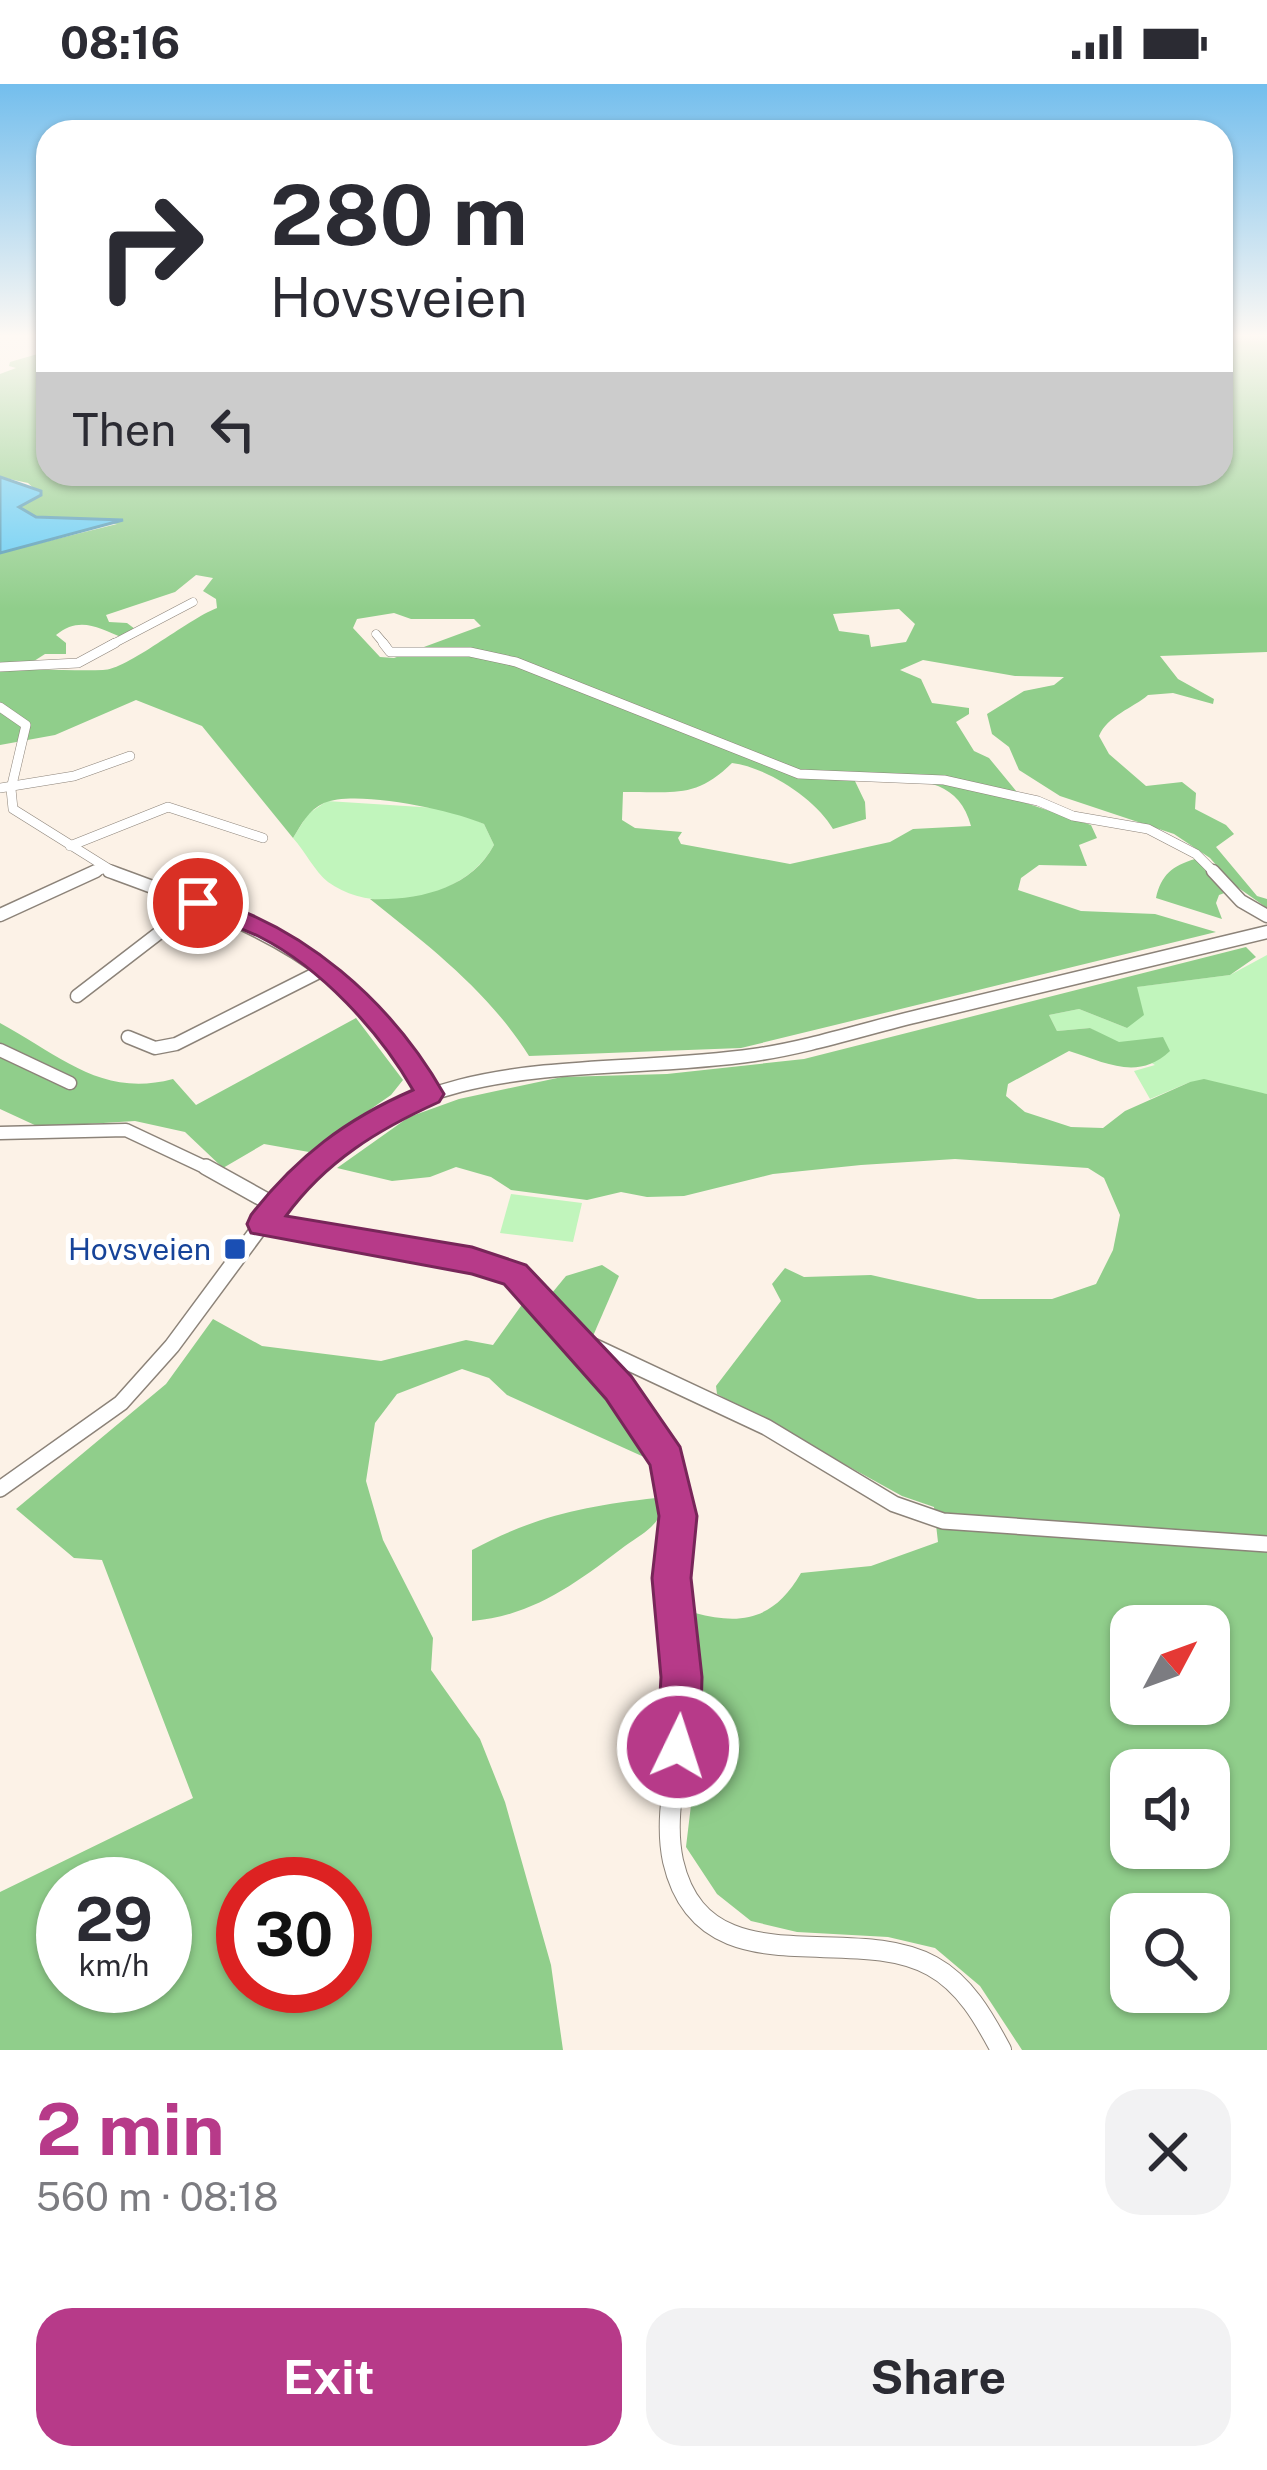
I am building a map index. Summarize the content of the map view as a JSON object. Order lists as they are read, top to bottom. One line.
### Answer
{"places":{"transit":["Hovsveien"]},"north":"top right","page":{"status":"08:16","turn":["280 m","Hovsveien"],"then":"Then","speed":"29 km/h","limit":"30","heading":["2 min","560 m · 08:18"],"buttons":["Exit","Share"]}}
